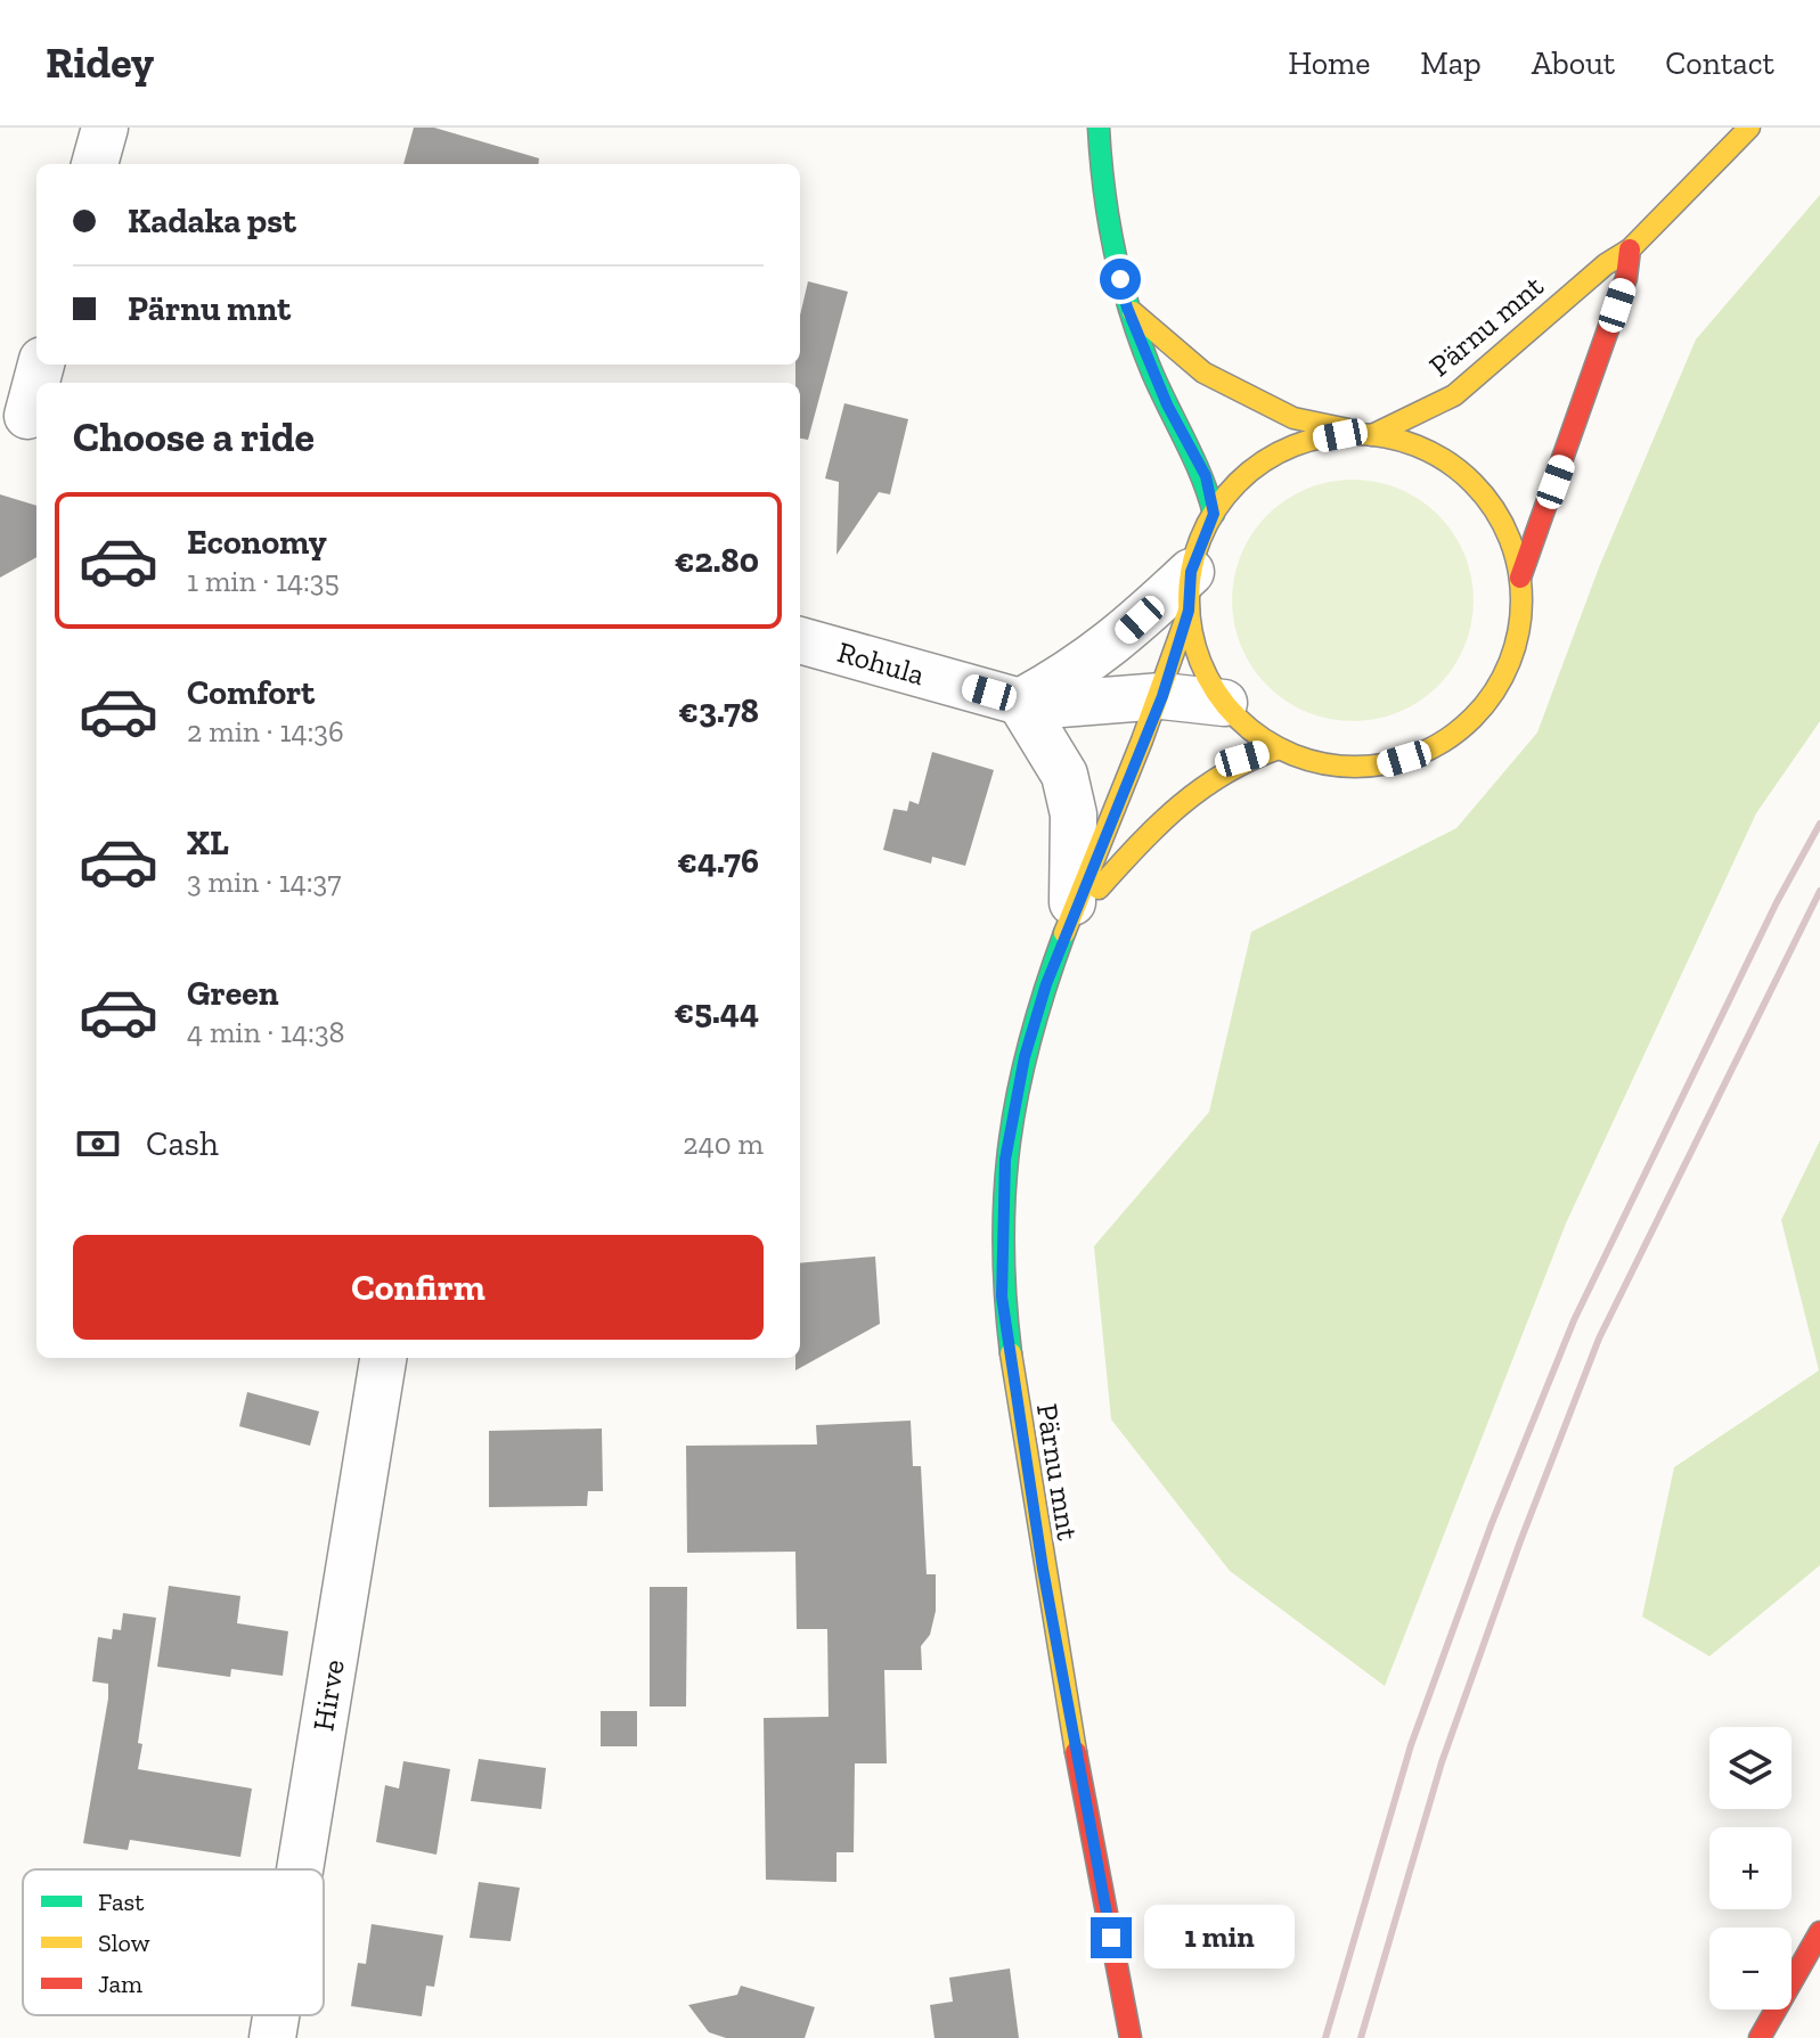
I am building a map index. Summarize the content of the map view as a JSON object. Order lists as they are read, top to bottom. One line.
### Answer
{"streets":{"main road":["Pärnu mnt"],"street":["Rohula","Hirve"]},"crossings":[["Pärnu mnt","Rohula"]],"legend":["Fast","Slow","Jam"],"page":{"header":"Ridey","nav":["Home","Map","About","Contact"],"banner":["Kadaka pst","Pärnu mnt"],"heading":"Choose a ride","list":[{"name":"Economy","note":"1 min · 14:35","value":"€2.80"},{"name":"Comfort","note":"2 min · 14:36","value":"€3.78"},{"name":"XL","note":"3 min · 14:37","value":"€4.76"},{"name":"Green","note":"4 min · 14:38","value":"€5.44"}],"pay":["Cash","240 m"],"buttons":"Confirm","map_buttons":["+","−"],"bubble":"1 min"}}
